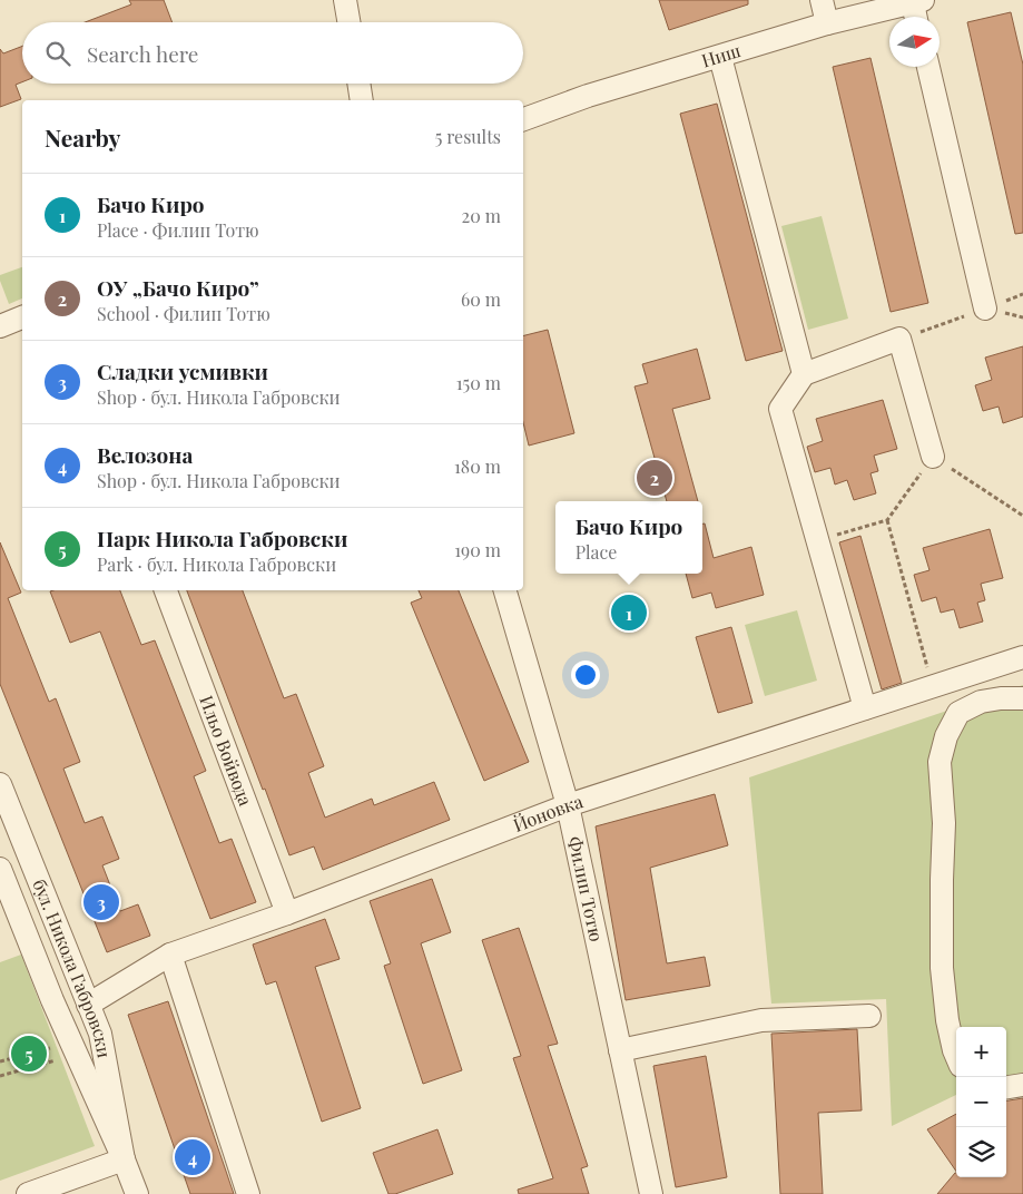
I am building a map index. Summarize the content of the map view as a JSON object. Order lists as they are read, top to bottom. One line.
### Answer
{"streets":{"street":["Ниш","Ильо Войвода","Йоновка","Филип Тотю","бул. Никола Габровски"]},"crossings":[["Ильо Войвода","Йоновка"],["Йоновка","Филип Тотю"],["Йоновка","бул. Никола Габровски"]],"north":"right","page":{"search":"Search here","heading":["Nearby","5 results"],"list":[{"mark":"1","name":"Бачо Киро","note":"Place · Филип Тотю","value":"20 m"},{"mark":"2","name":"ОУ „Бачо Киро”","note":"School · Филип Тотю","value":"60 m"},{"mark":"3","name":"Сладки усмивки","note":"Shop · бул. Никола Габровски","value":"150 m"},{"mark":"4","name":"Велозона","note":"Shop · бул. Никола Габровски","value":"180 m"},{"mark":"5","name":"Парк Никола Габровски","note":"Park · бул. Никола Габровски","value":"190 m"}],"pins":["2","1","3","5","4"],"popup":["Бачо Киро","Place"],"map_buttons":["+","−"]}}
